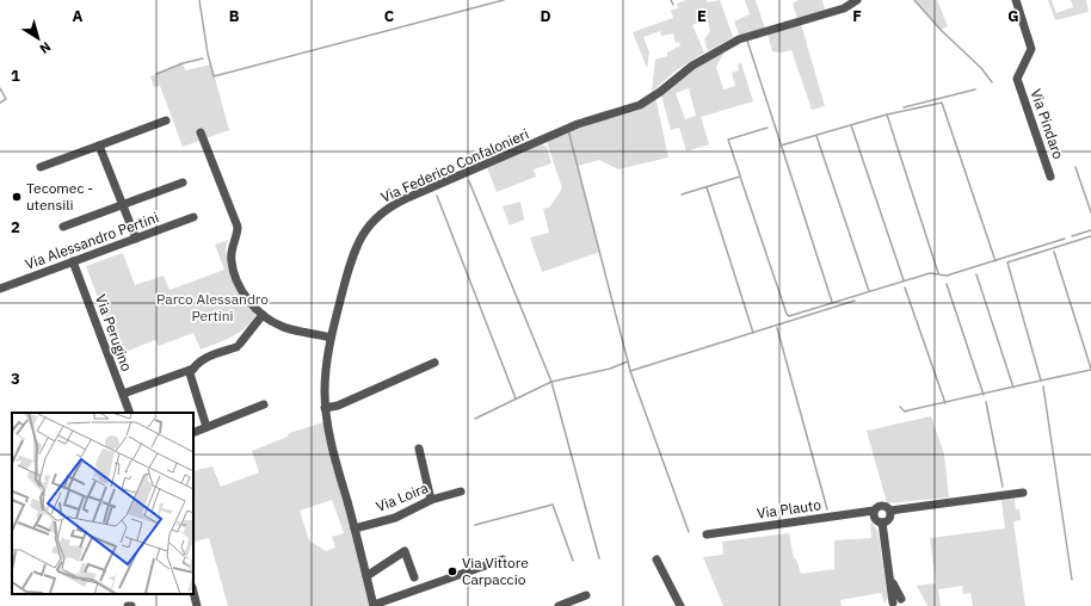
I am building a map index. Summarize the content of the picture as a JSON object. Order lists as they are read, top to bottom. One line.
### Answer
{"streets":{"street":["Via Pindaro","Via Federico Confalonieri","Via Alessandro Pertini","Via Perugino","Via Loira","Via Plauto"]},"crossings":[["Via Federico Confalonieri","Via Loira"],["Via Alessandro Pertini","Via Perugino"]],"parks":["Parco Alessandro Pertini"],"places":["Tecomec - utensili","Via Vittore Carpaccio"],"north":"bottom right","grid":{"columns":["A","B","C","D","E","F","G"],"rows":["1","2","3"]}}
